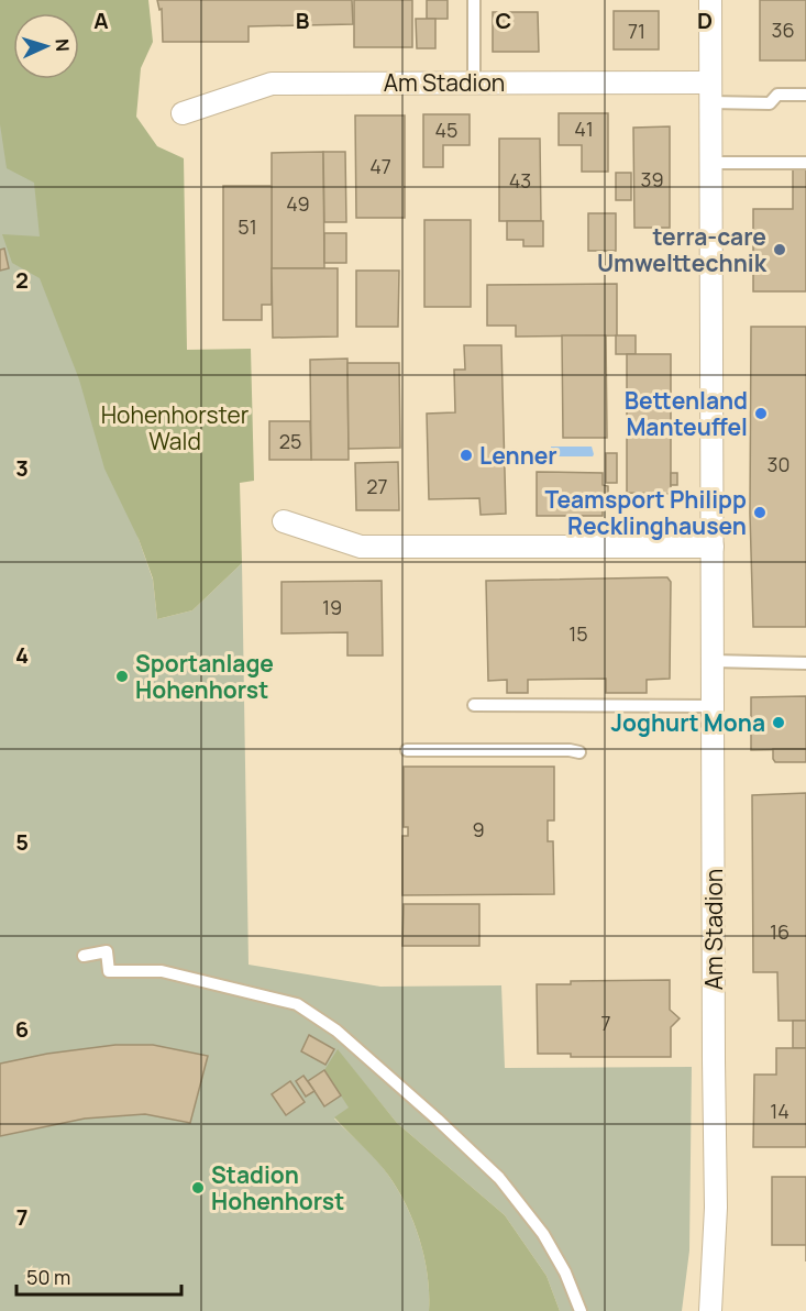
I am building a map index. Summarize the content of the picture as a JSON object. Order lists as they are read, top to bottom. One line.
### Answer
{"streets":{"street":["Am Stadion"]},"parks":["Hohenhorster Wald"],"places":["terra-care Umwelttechnik","Bettenland Manteuffel","Lenner","Teamsport Philipp Recklinghausen","Sportanlage Hohenhorst","Joghurt Mona","Stadion Hohenhorst"],"house_numbers":["36","71","41","45","47","39","43","49","51","25","30","27","19","15","9","16","7","14"],"scale_bar":"50 m","north":"right","grid":{"columns":["A","B","C","D"],"rows":["2","3","4","5","6","7"]}}
